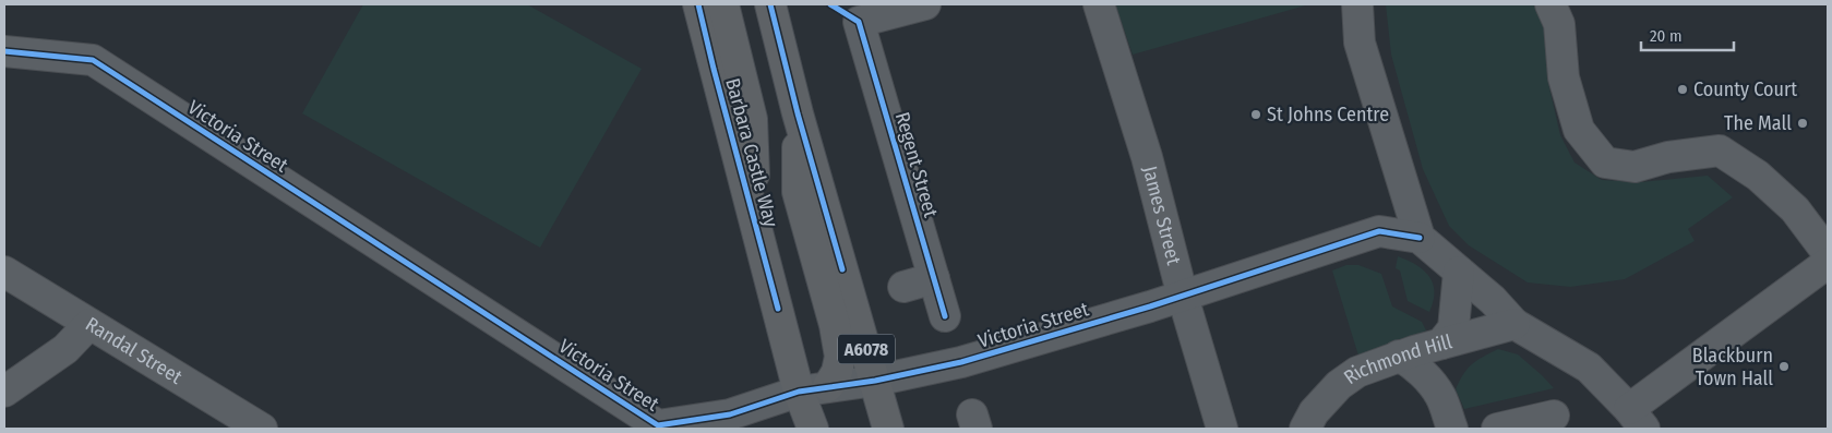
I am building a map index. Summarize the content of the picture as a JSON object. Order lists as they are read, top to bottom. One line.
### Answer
{"streets":{"highway":["Barbara Castle Way","A6078"],"street":["Victoria Street","Regent Street","James Street","Randal Street","Richmond Hill"]},"crossings":[["Victoria Street","Barbara Castle Way"],["Victoria Street","James Street"],["Victoria Street","A6078"]],"places":["County Court","St Johns Centre","The Mall","Blackburn Town Hall"],"scale_bar":"20 m"}
